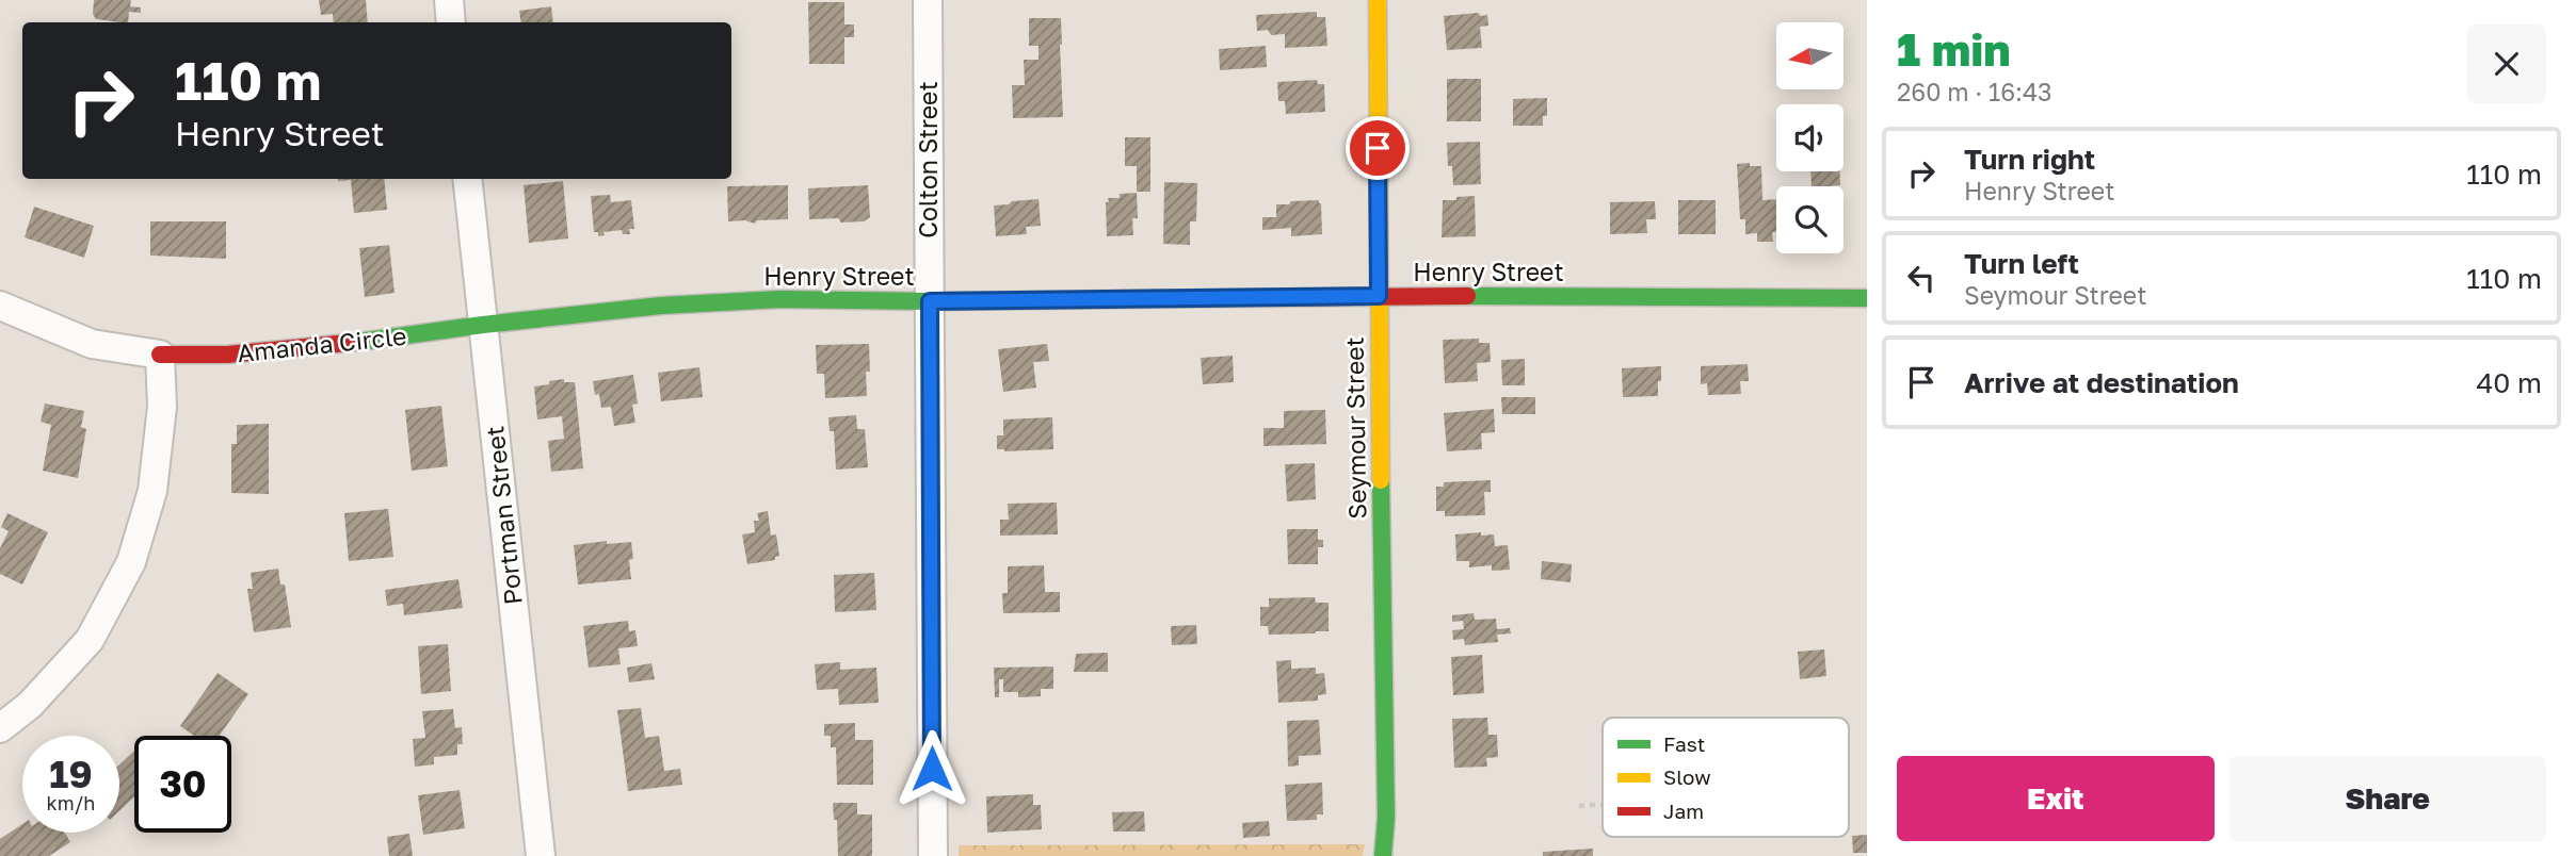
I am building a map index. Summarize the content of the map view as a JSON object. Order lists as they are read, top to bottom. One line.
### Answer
{"streets":{"street":["Colton Street","Henry Street","Amanda Circle","Seymour Street","Portman Street"]},"crossings":[["Colton Street","Henry Street"],["Henry Street","Amanda Circle"],["Henry Street","Seymour Street"],["Henry Street","Portman Street"],["Amanda Circle","Portman Street"]],"legend":["Fast","Slow","Jam"],"north":"left","page":{"heading":["1 min","260 m · 16:43"],"turn":["110 m","Henry Street"],"list":[{"name":"Turn right","note":"Henry Street","value":"110 m"},{"name":"Turn left","note":"Seymour Street","value":"110 m"},{"name":"Arrive at destination","value":"40 m"}],"speed":"19 km/h","limit":"30","buttons":["Exit","Share"]}}
